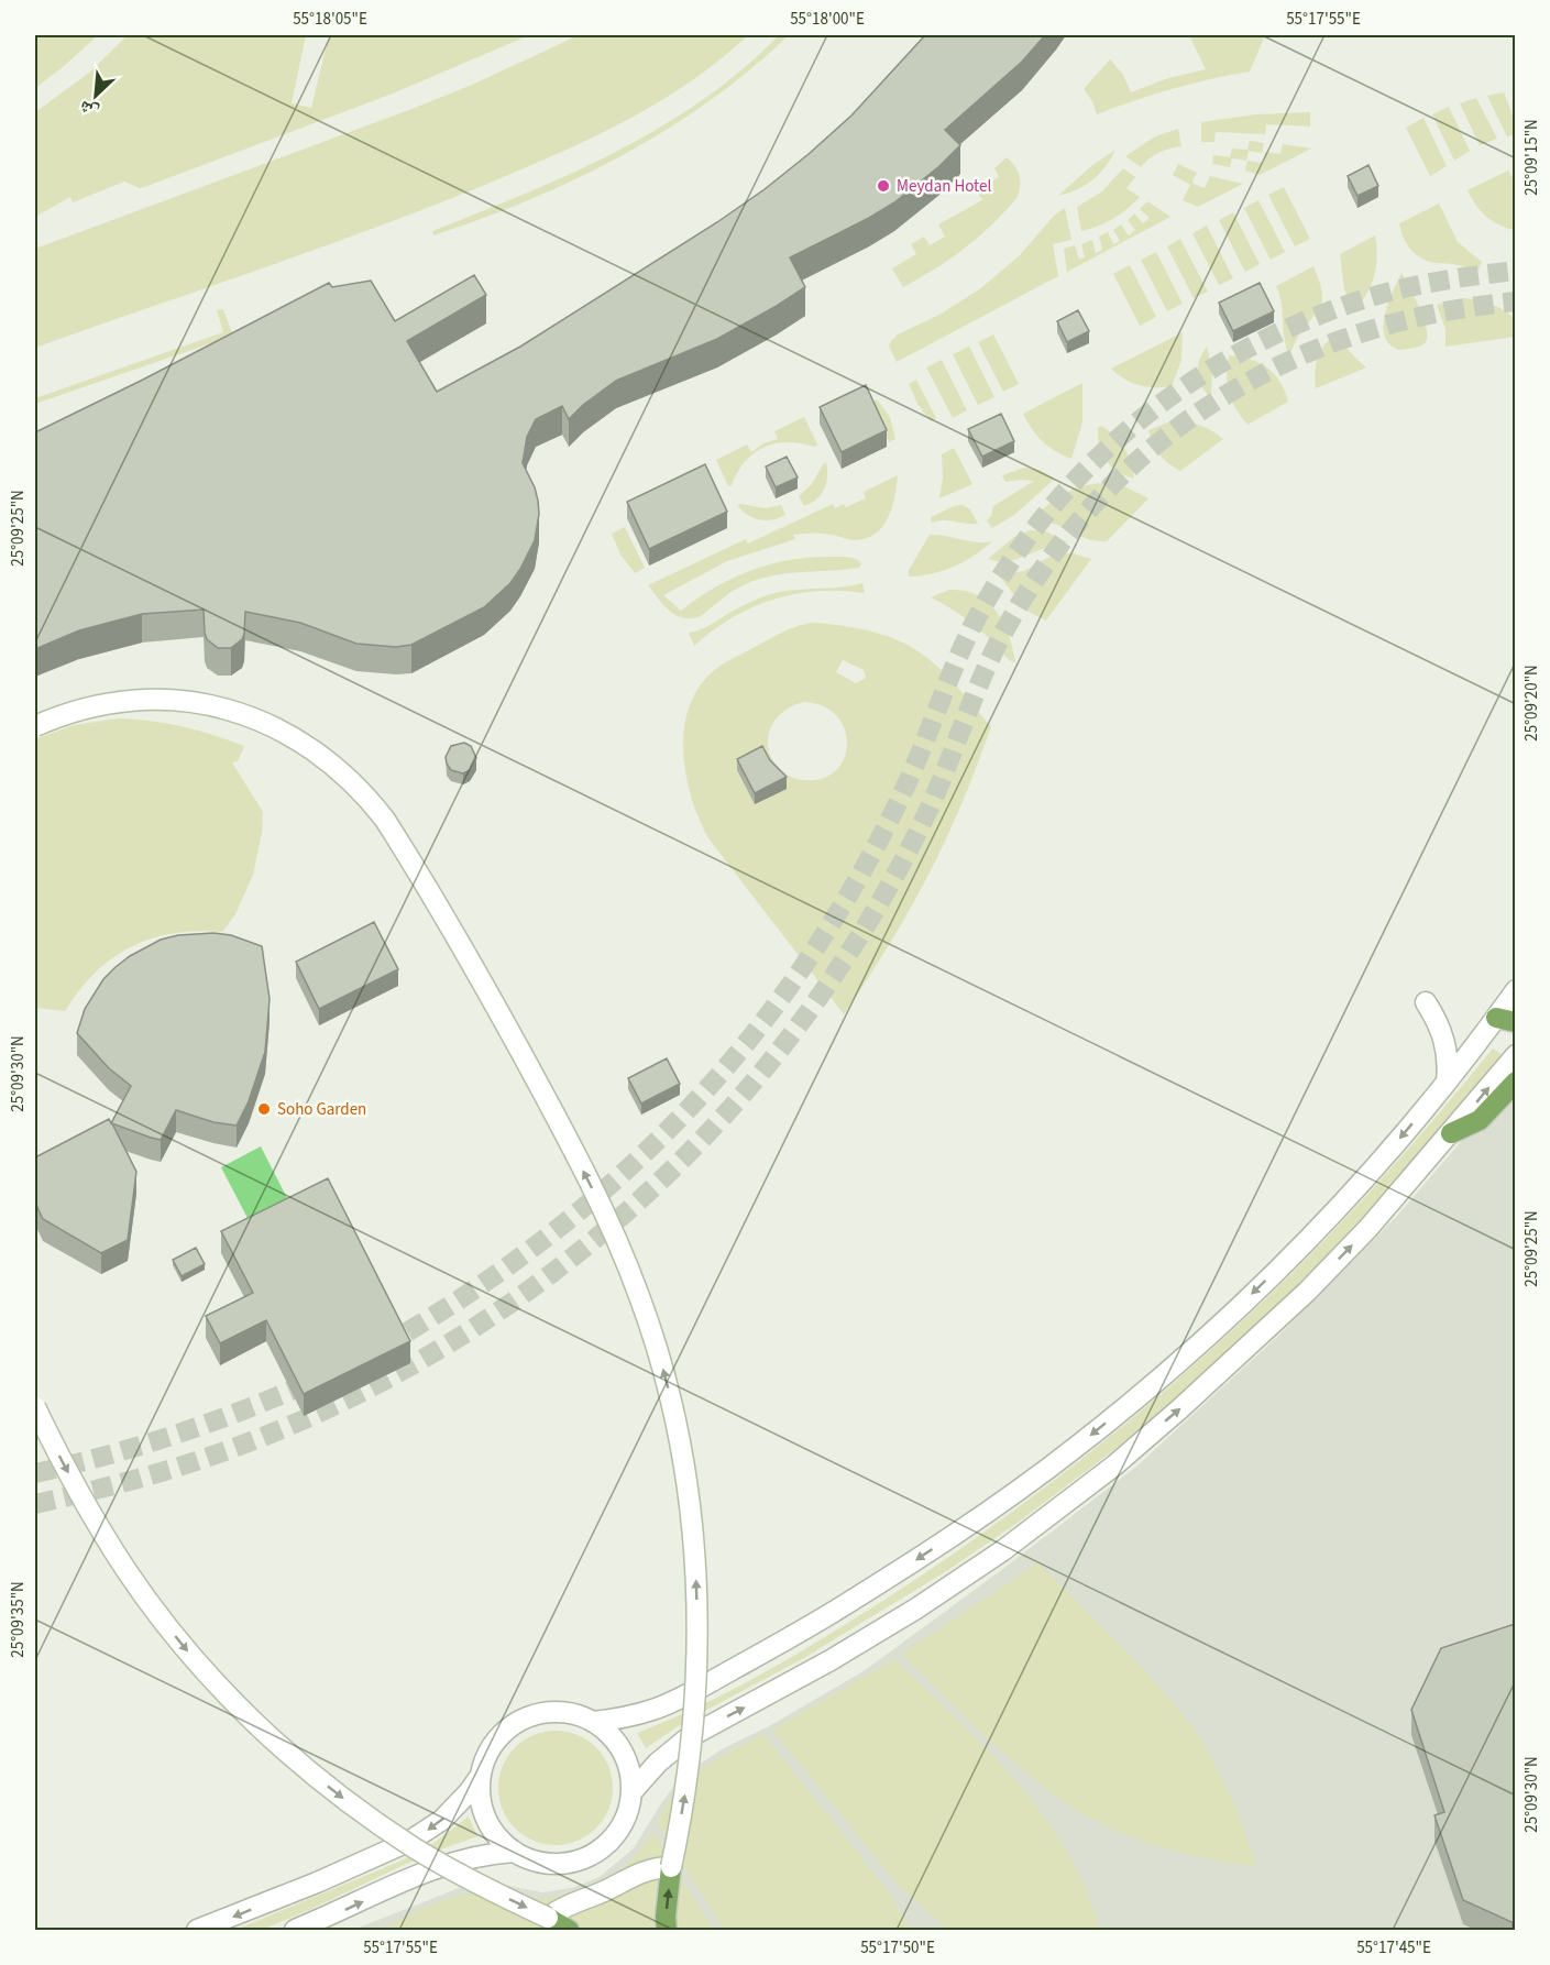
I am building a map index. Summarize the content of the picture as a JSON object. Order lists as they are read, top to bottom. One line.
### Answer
{"places":["Meydan Hotel","Soho Garden"],"north":"bottom left","coordinates":["55°18'05\"E","55°18'00\"E","55°17'55\"E","25°09'15\"N","25°09'25\"N","25°09'20\"N","25°09'30\"N","25°09'35\"N","55°17'50\"E","55°17'45\"E"]}
